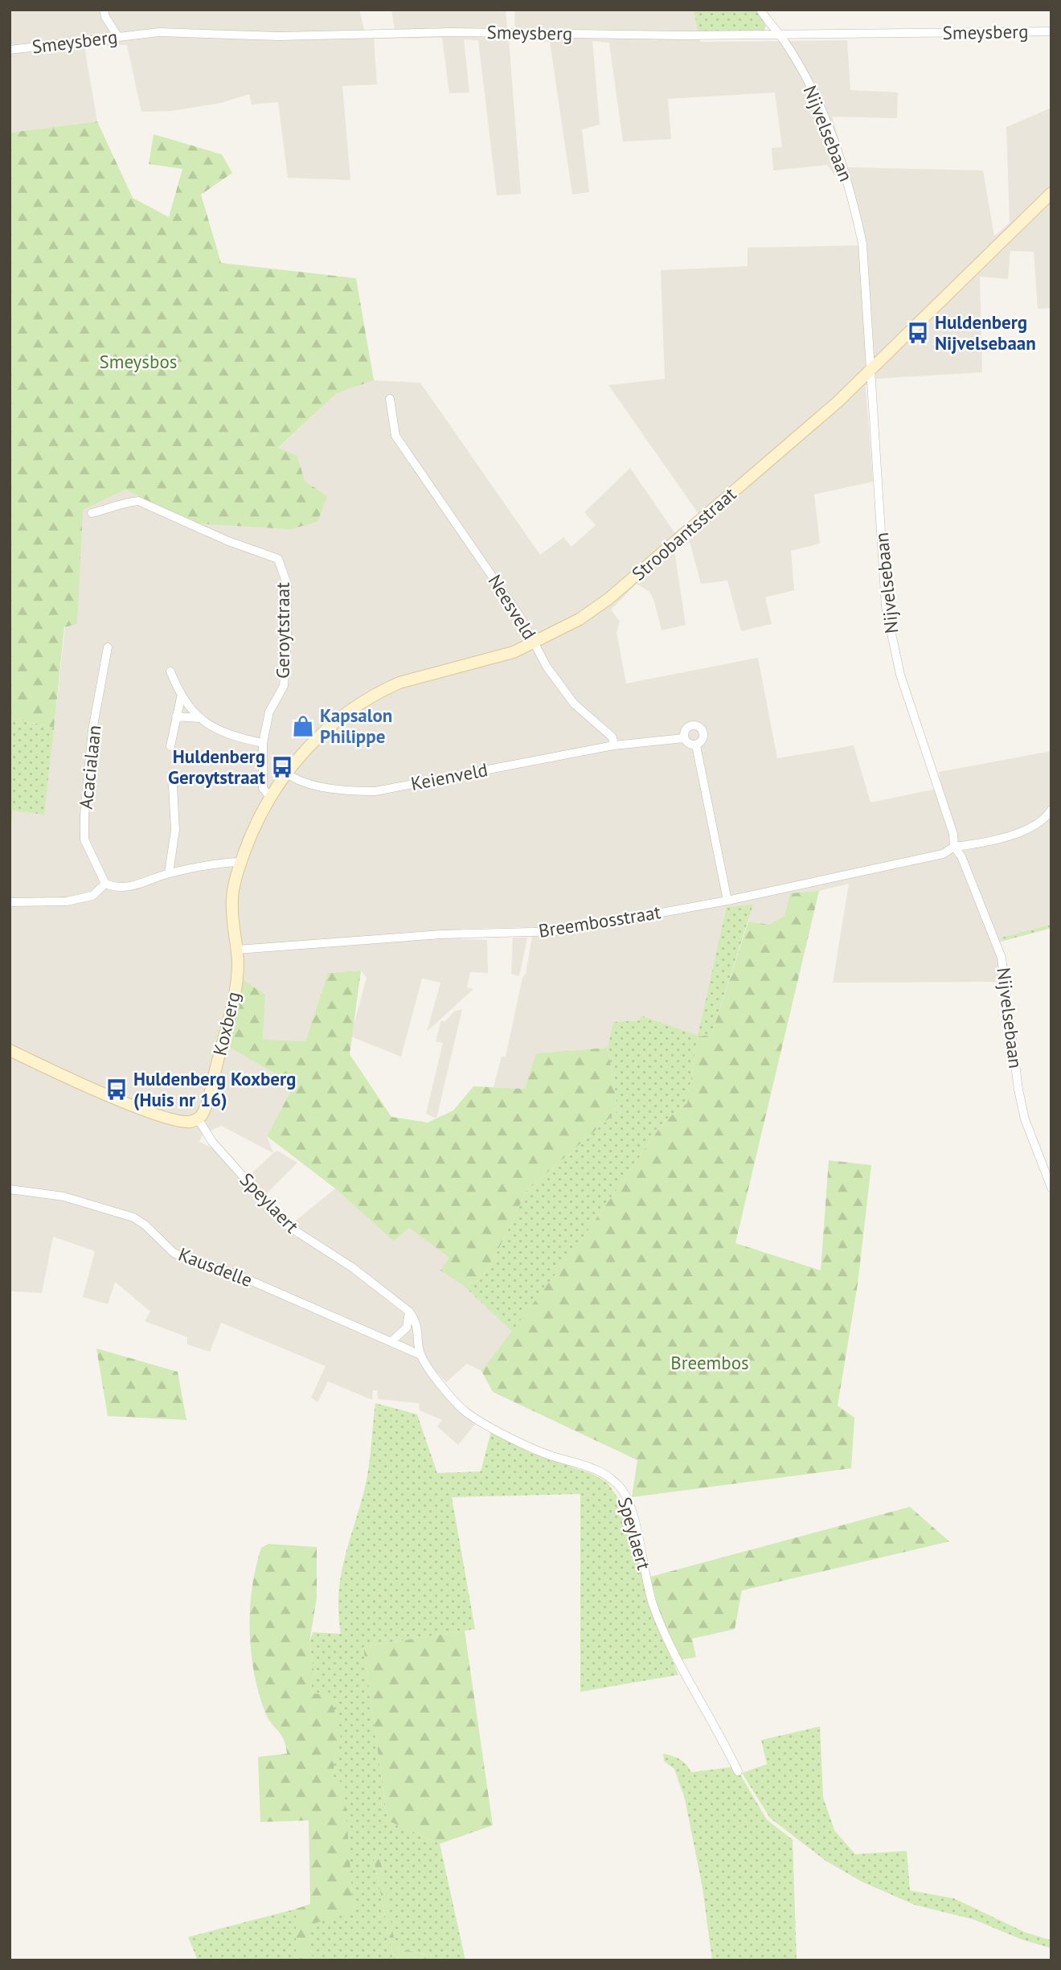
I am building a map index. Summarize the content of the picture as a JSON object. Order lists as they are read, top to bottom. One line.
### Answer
{"streets":{"street":["Smeysberg","Nijvelsebaan","Stroobantsstraat","Neesveld","Geroytstraat","Acacialaan","Keienveld","Breembosstraat","Koxberg","Speylaert","Kausdelle"]},"crossings":[["Smeysberg","Nijvelsebaan"],["Nijvelsebaan","Stroobantsstraat"],["Nijvelsebaan","Breembosstraat"],["Stroobantsstraat","Neesveld"],["Stroobantsstraat","Geroytstraat"],["Stroobantsstraat","Keienveld"],["Stroobantsstraat","Koxberg"],["Neesveld","Keienveld"],["Geroytstraat","Koxberg"],["Breembosstraat","Koxberg"],["Koxberg","Speylaert"]],"parks":["Smeysbos","Breembos"],"places":{"bus stop":["Huldenberg Nijvelsebaan","Huldenberg Geroytstraat","Huldenberg Koxberg (Huis nr 16)"],"shop":["Kapsalon Philippe"]}}
